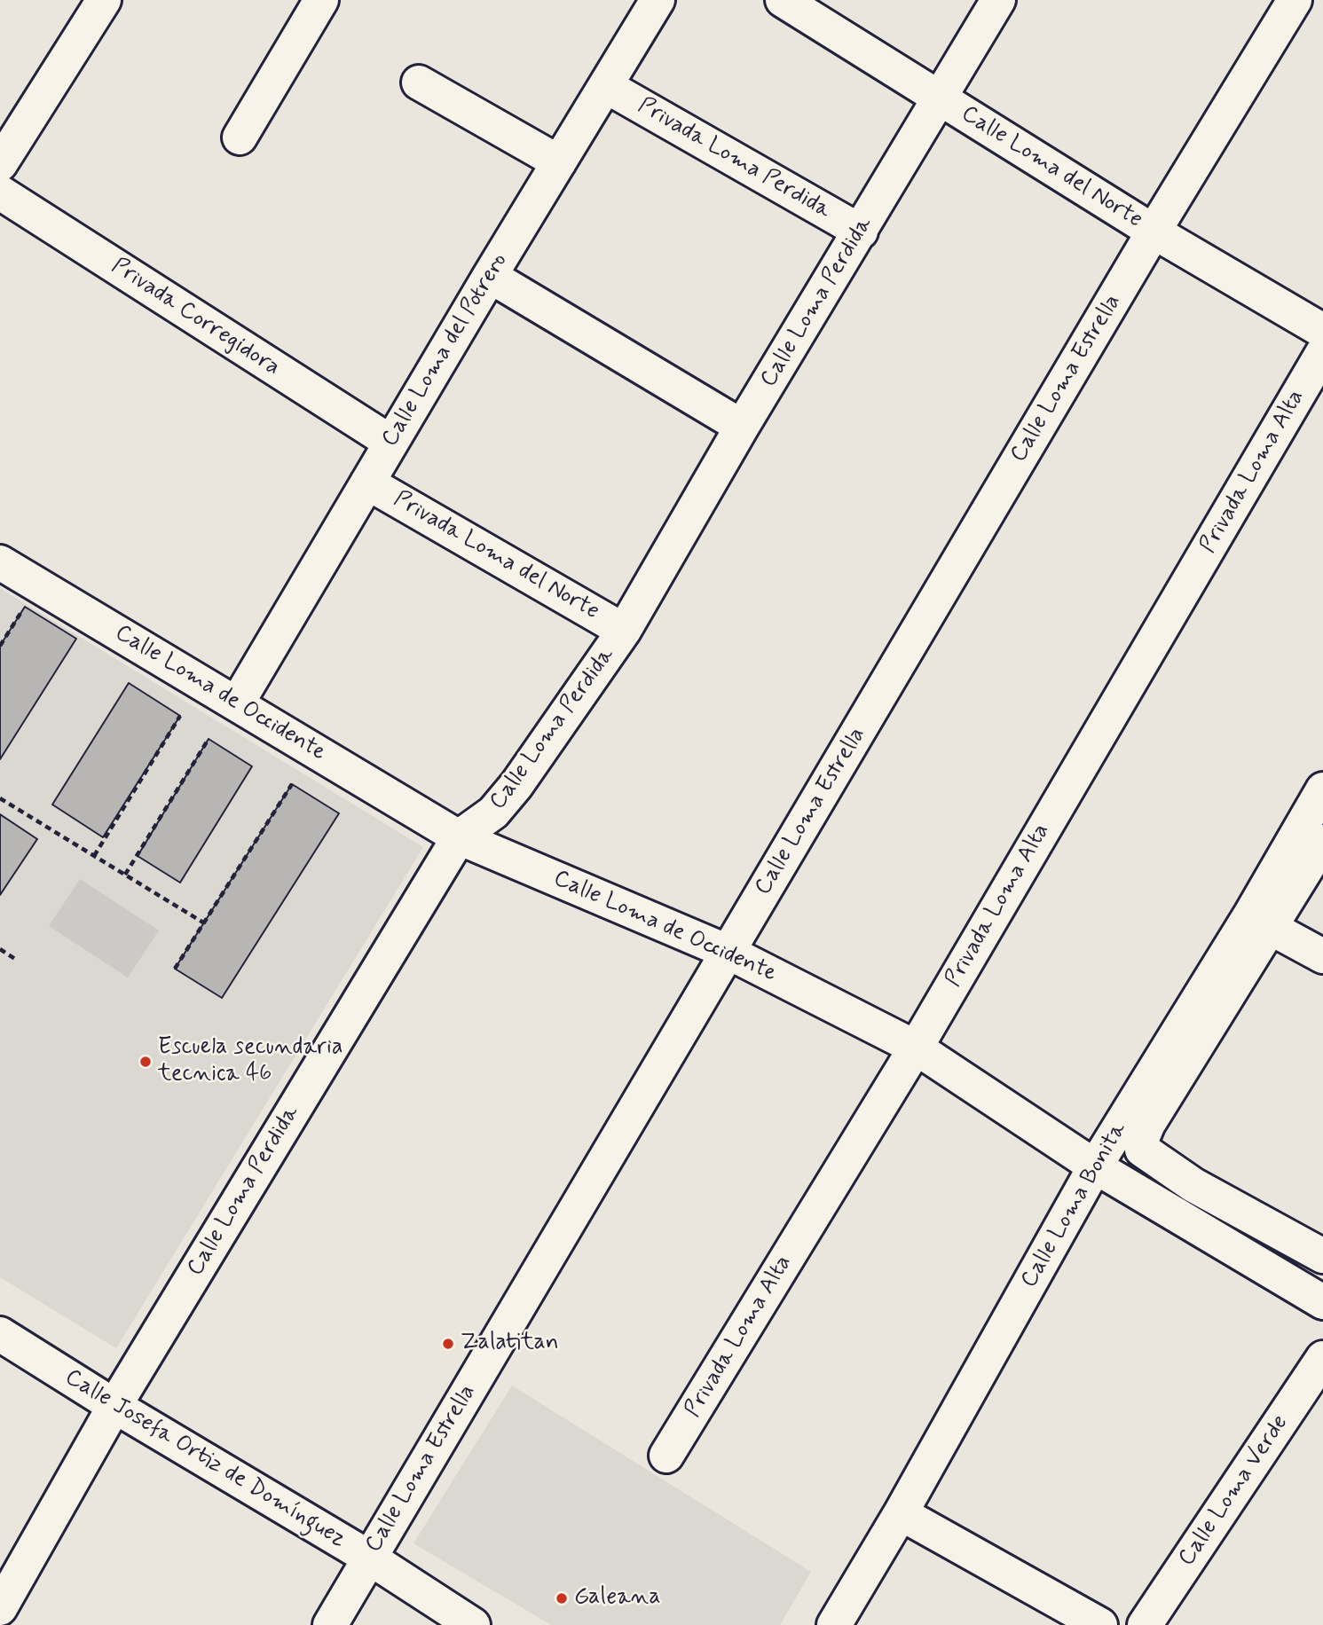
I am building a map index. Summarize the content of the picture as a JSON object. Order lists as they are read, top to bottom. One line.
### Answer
{"streets":{"street":["Privada Loma Perdida","Calle Loma del Norte","Calle Loma Perdida","Privada Corregidora","Calle Loma del Potrero","Calle Loma Estrella","Privada Loma Alta","Privada Loma del Norte","Calle Loma de Occidente","Calle Loma Bonita","Calle Josefa Ortiz de Domínguez","Calle Loma Verde"]},"crossings":[["Privada Loma Perdida","Calle Loma Perdida"],["Privada Loma Perdida","Calle Loma del Potrero"],["Calle Loma del Norte","Calle Loma Perdida"],["Calle Loma del Norte","Calle Loma Estrella"],["Calle Loma Perdida","Privada Loma del Norte"],["Calle Loma Perdida","Calle Loma de Occidente"],["Calle Loma Perdida","Calle Josefa Ortiz de Domínguez"],["Privada Corregidora","Calle Loma del Potrero"],["Calle Loma del Potrero","Privada Loma del Norte"],["Calle Loma del Potrero","Calle Loma de Occidente"],["Calle Loma Estrella","Calle Loma de Occidente"],["Calle Loma Estrella","Calle Josefa Ortiz de Domínguez"],["Privada Loma Alta","Calle Loma de Occidente"],["Calle Loma de Occidente","Calle Loma Bonita"]],"places":["Escuela secundaria tecnica 46","Zalatitan","Galeana"]}
